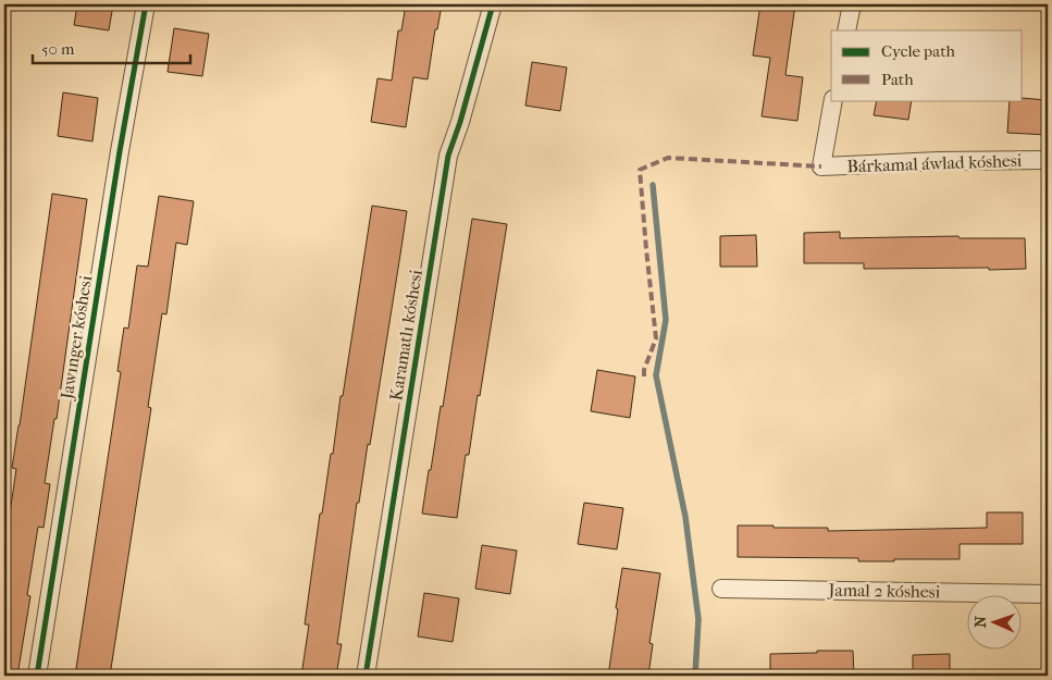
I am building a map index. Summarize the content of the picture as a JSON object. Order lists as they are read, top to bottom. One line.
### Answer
{"streets":{"street":["Bárkamal áwlad kóshesi","Karamatlı kóshesi","Jawınger kóshesi","Jamal 2 kóshesi"]},"legend":["Cycle path","Path"],"scale_bar":"50 m","north":"left"}
